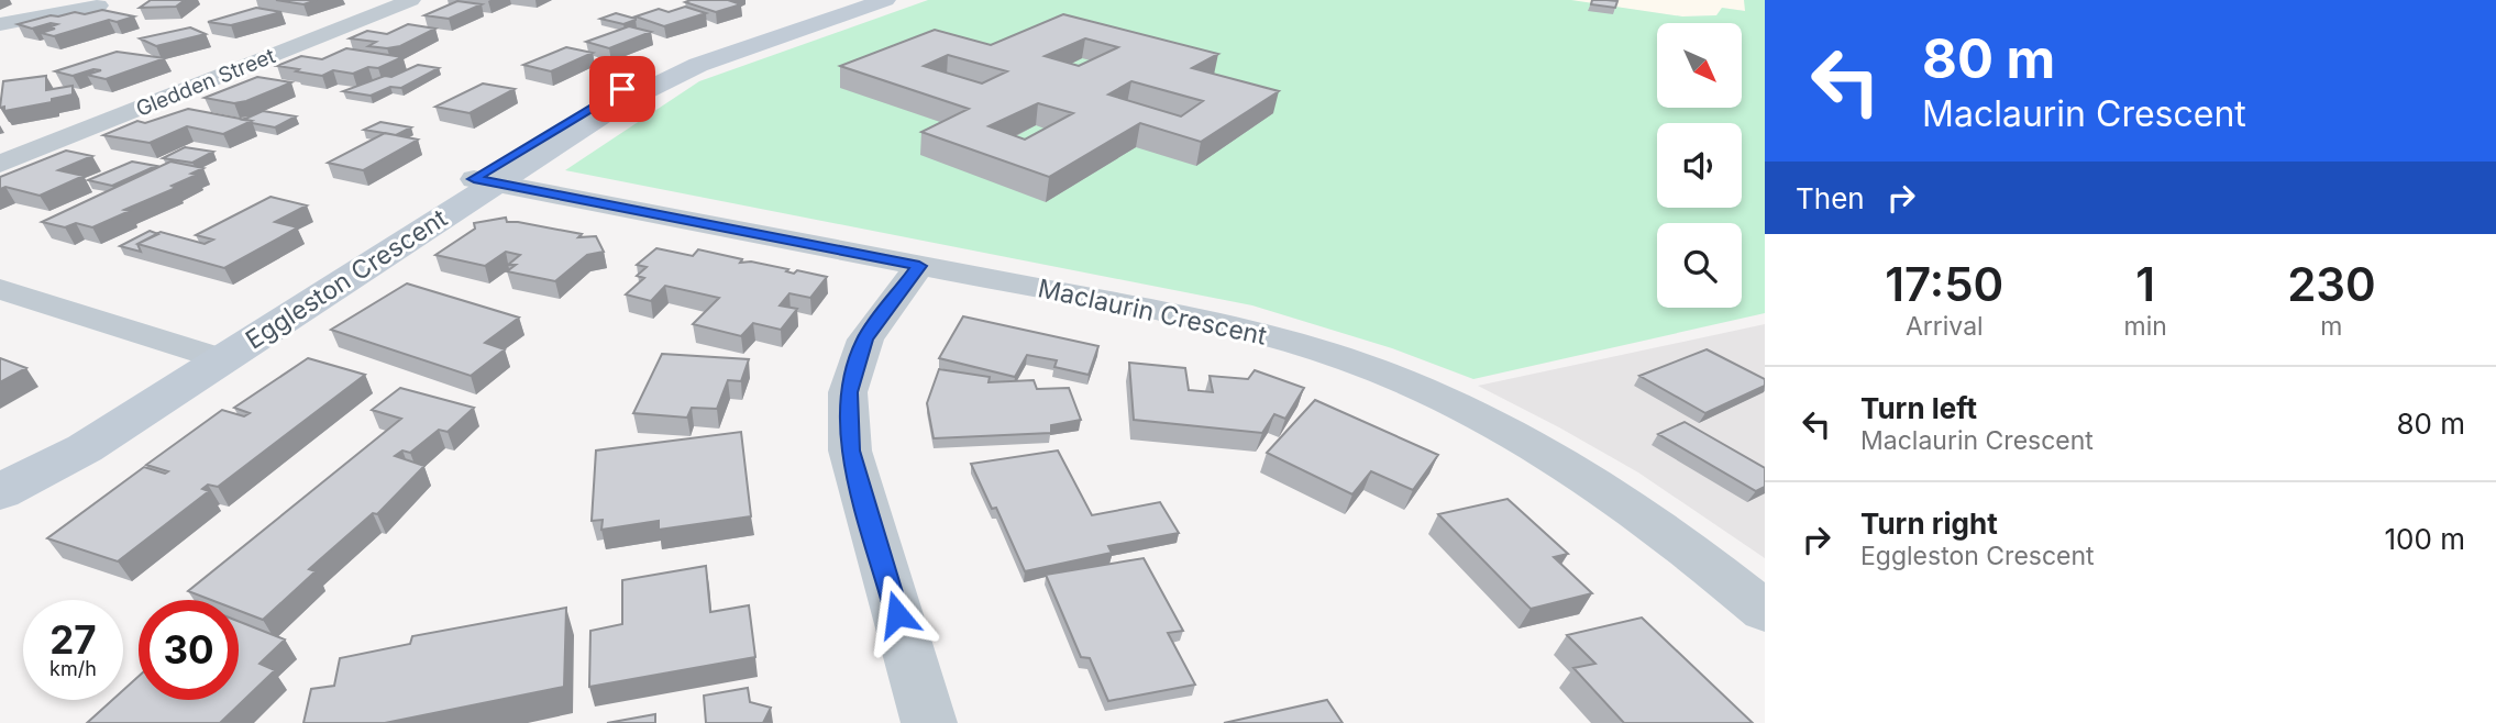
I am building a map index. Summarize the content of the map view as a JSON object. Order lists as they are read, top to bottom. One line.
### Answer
{"streets":{"street":["Gledden Street","Eggleston Crescent","Maclaurin Crescent"]},"crossings":[["Eggleston Crescent","Maclaurin Crescent"]],"north":"bottom right","page":{"turn":["80 m","Maclaurin Crescent"],"then":"Then","eta":["17:50","Arrival","1","min","230","m"],"list":[{"name":"Turn left","note":"Maclaurin Crescent","value":"80 m"},{"name":"Turn right","note":"Eggleston Crescent","value":"100 m"}],"speed":"27 km/h","limit":"30"}}
